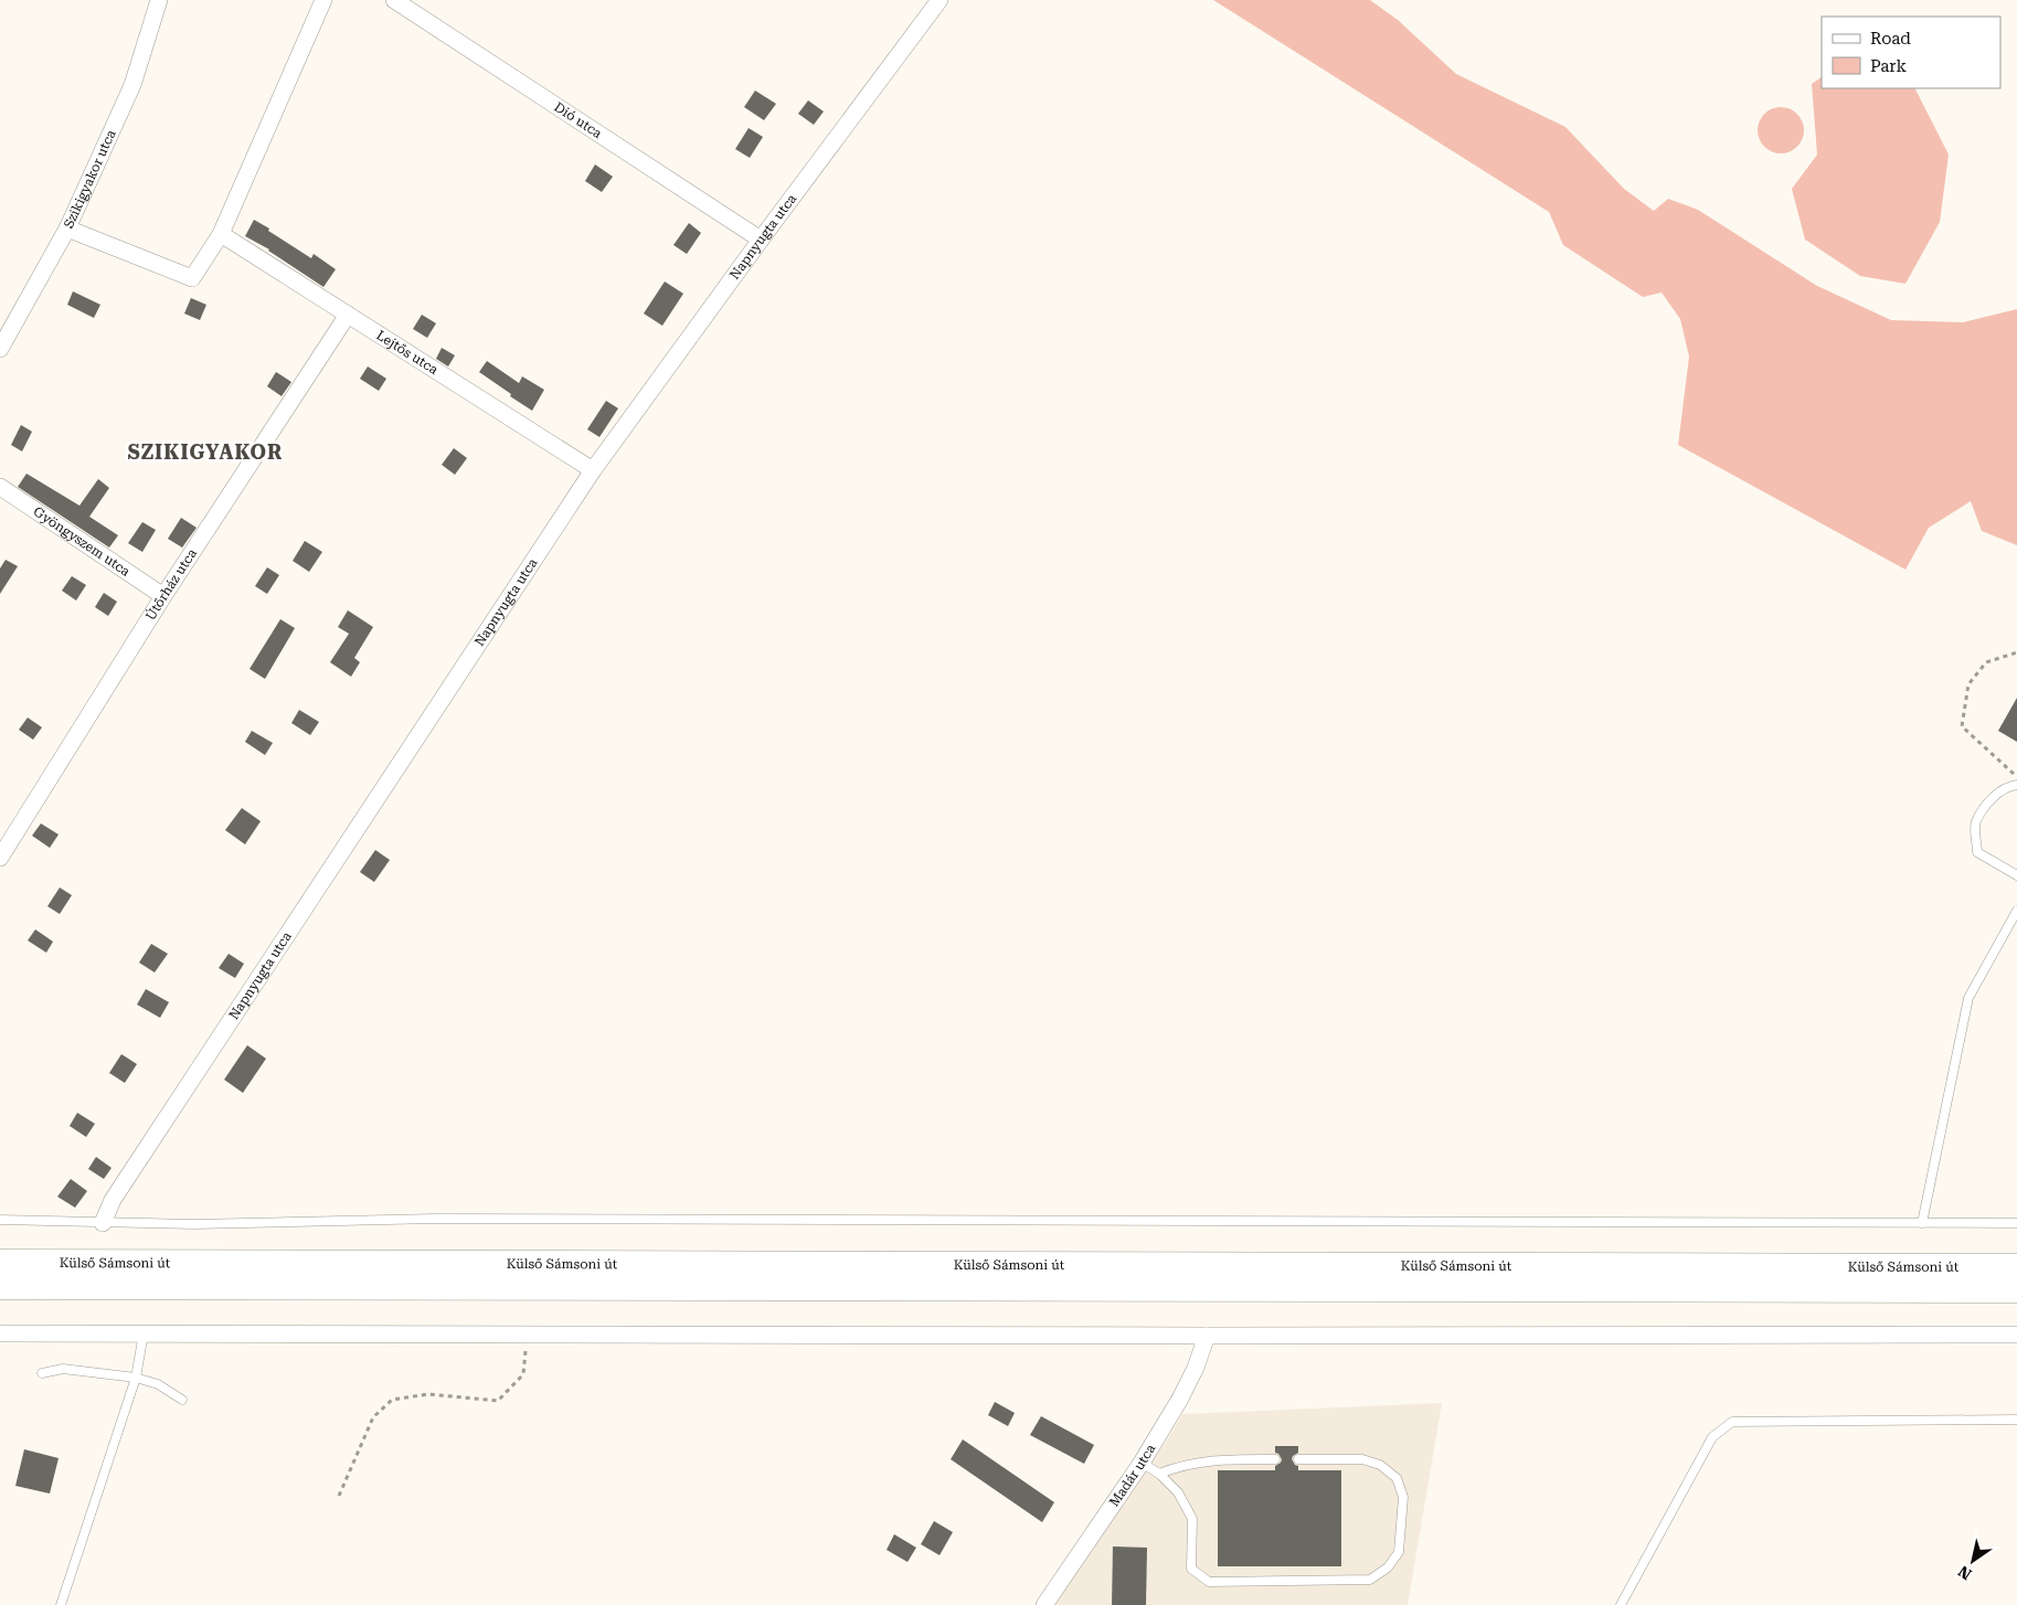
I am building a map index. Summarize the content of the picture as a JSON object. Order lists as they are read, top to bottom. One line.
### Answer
{"streets":{"main road":["Külső Sámsoni út"],"street":["Dió utca","Szikigyakor utca","Napnyugta utca","Lejtős utca","Gyöngyszem utca","Útőrház utca","Madár utca"]},"crossings":[["Dió utca","Napnyugta utca"],["Napnyugta utca","Lejtős utca"],["Lejtős utca","Útőrház utca"],["Gyöngyszem utca","Útőrház utca"]],"districts":["SZIKIGYAKOR"],"legend":["Road","Park"],"north":"bottom left"}
